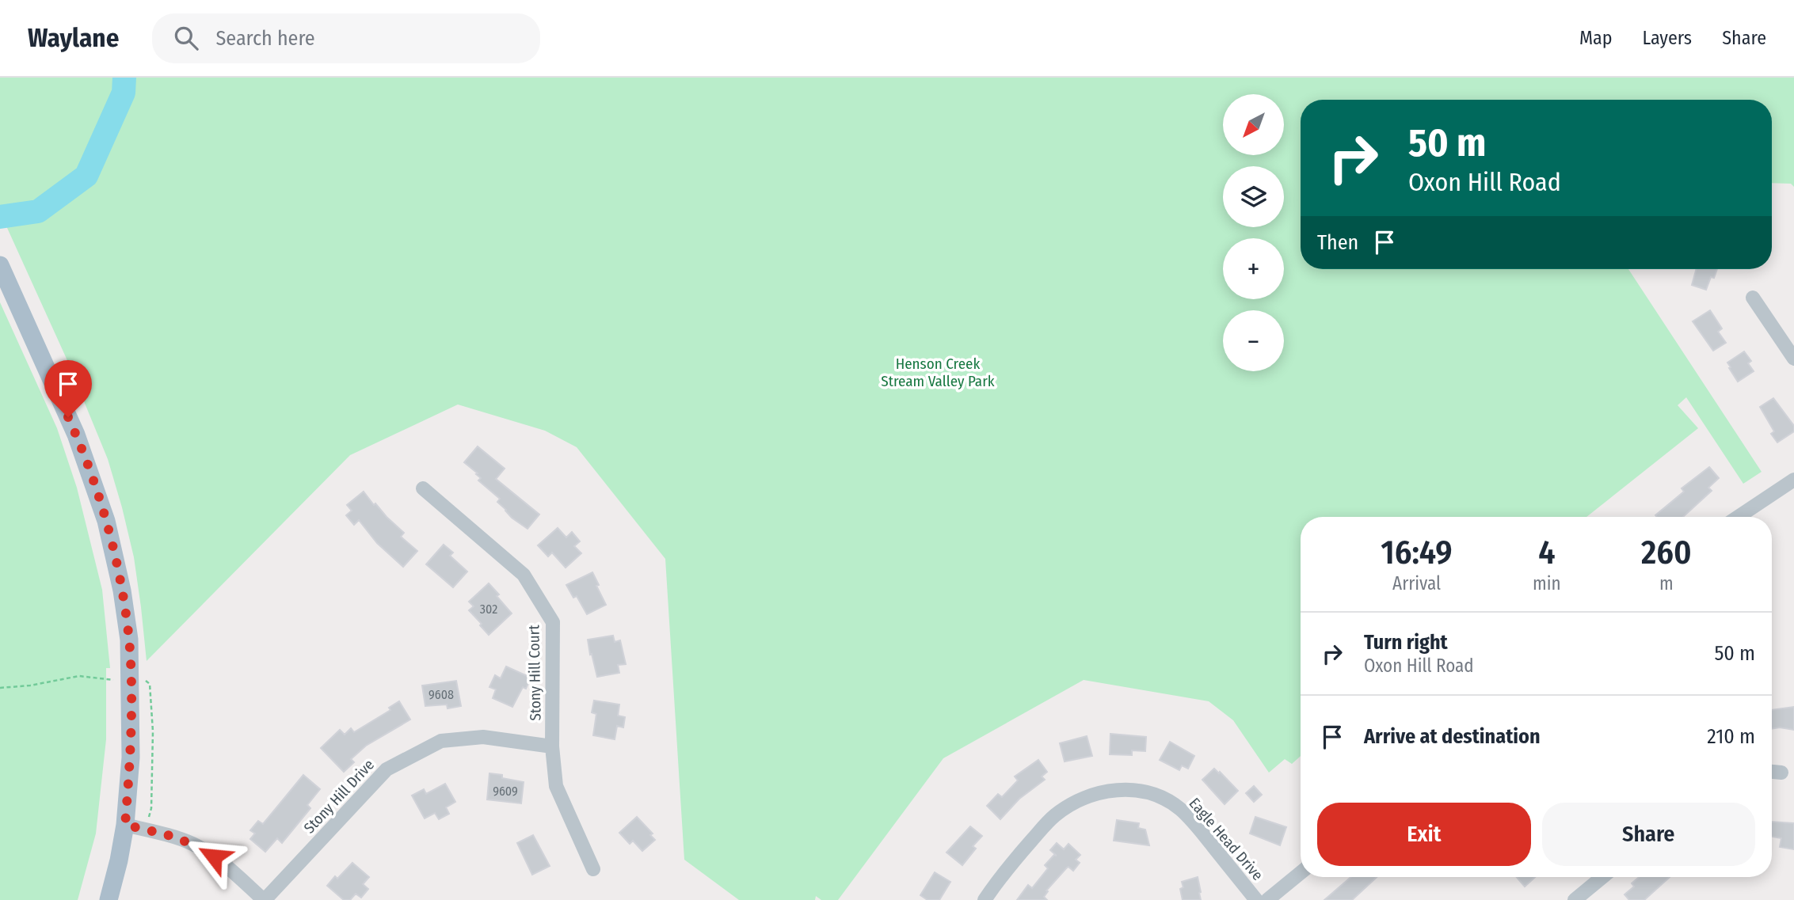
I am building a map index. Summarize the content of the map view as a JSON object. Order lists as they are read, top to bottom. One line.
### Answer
{"streets":{"street":["Stony Hill Court","Stony Hill Drive","Eagle Head Drive"]},"crossings":[["Stony Hill Court","Stony Hill Drive"]],"parks":["Henson Creek Stream Valley Park"],"house_numbers":["302","9608","9609"],"north":"bottom left","page":{"header":"Waylane","search":"Search here","nav":["Map","Layers","Share"],"map_buttons":["+","−"],"turn":["50 m","Oxon Hill Road"],"then":"Then","eta":["16:49","Arrival","4","min","260","m"],"list":[{"name":"Turn right","note":"Oxon Hill Road","value":"50 m"},{"name":"Arrive at destination","value":"210 m"}],"buttons":["Exit","Share"]}}
